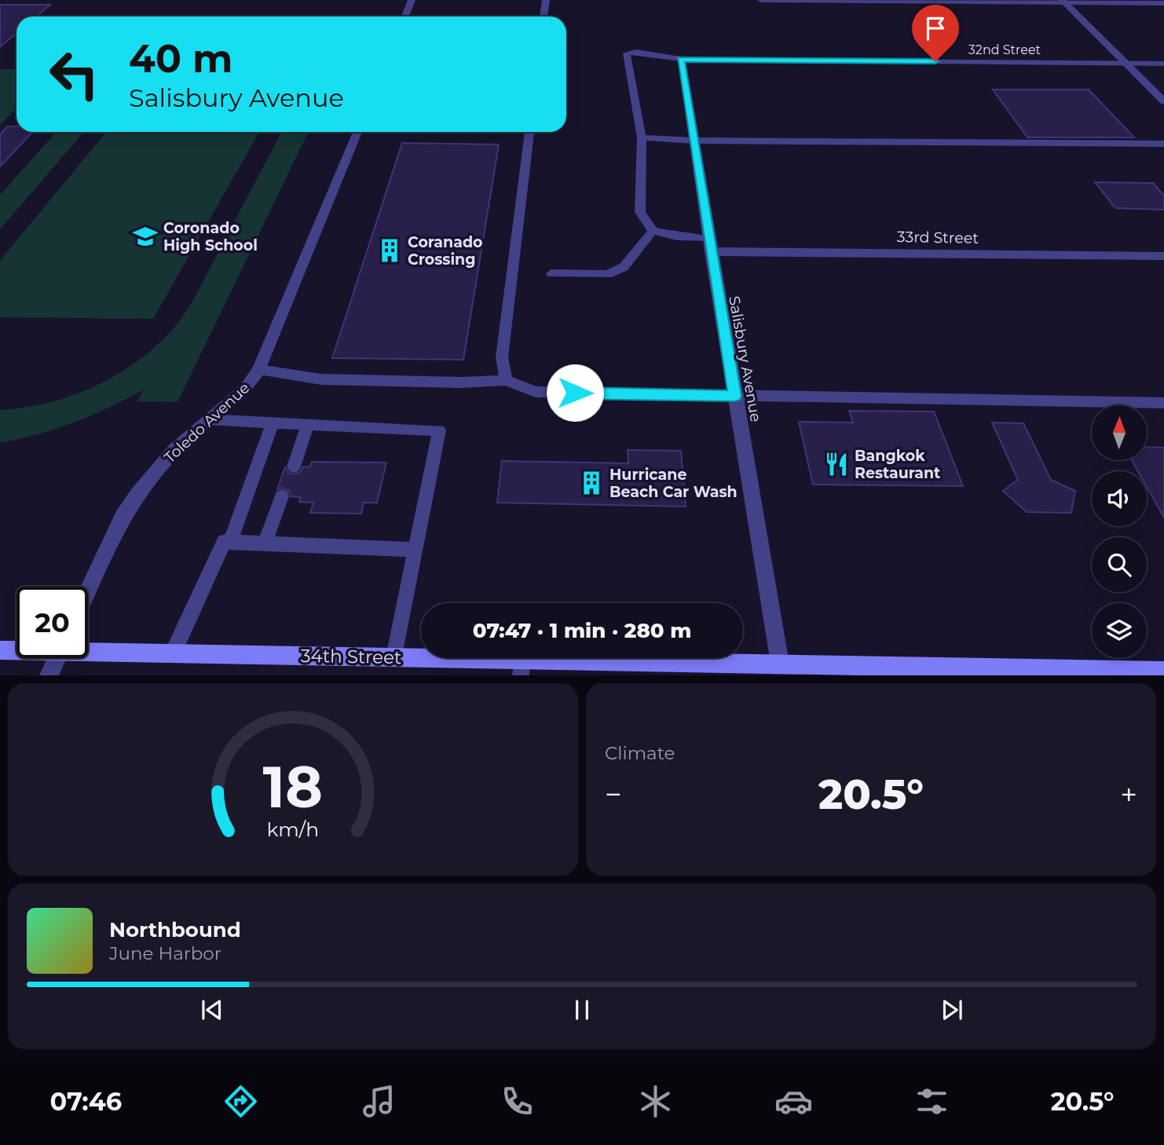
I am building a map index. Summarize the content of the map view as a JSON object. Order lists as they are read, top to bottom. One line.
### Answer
{"streets":{"main road":["34th Street"],"street":["32nd Street","33rd Street","Salisbury Avenue","Toledo Avenue"]},"crossings":[["32nd Street","Salisbury Avenue"],["33rd Street","Salisbury Avenue"],["Salisbury Avenue","34th Street"]],"places":{"school or university":["Coronado High School"],"building":["Coranado Crossing","Hurricane Beach Car Wash"],"restaurant":["Bangkok Restaurant"]},"north":"top","page":{"turn":["40 m","Salisbury Avenue"],"limit":"20","trip":"07:47 · 1 min · 280 m","tile":"Climate","heat":["−","20.5°","+"],"song":["Northbound","June Harbor"],"tabs":["07:46","20.5°"],"gauge":["18","km/h"]}}
